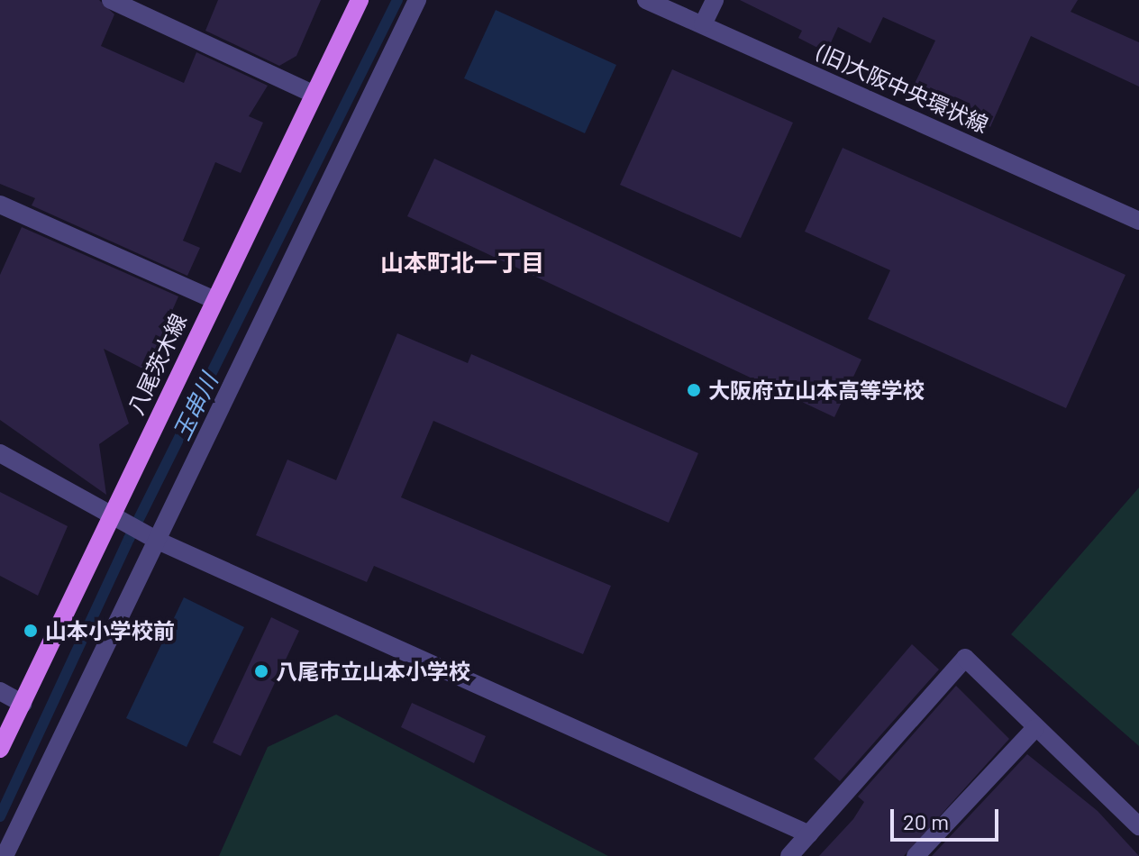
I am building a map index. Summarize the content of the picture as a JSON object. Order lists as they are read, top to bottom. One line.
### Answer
{"streets":{"main road":["八尾茨木線"],"street":["(旧)大阪中央環状線"]},"districts":["山本町北一丁目"],"water":["玉串川"],"places":["大阪府立山本高等学校","山本小学校前","八尾市立山本小学校"],"scale_bar":"20 m"}
